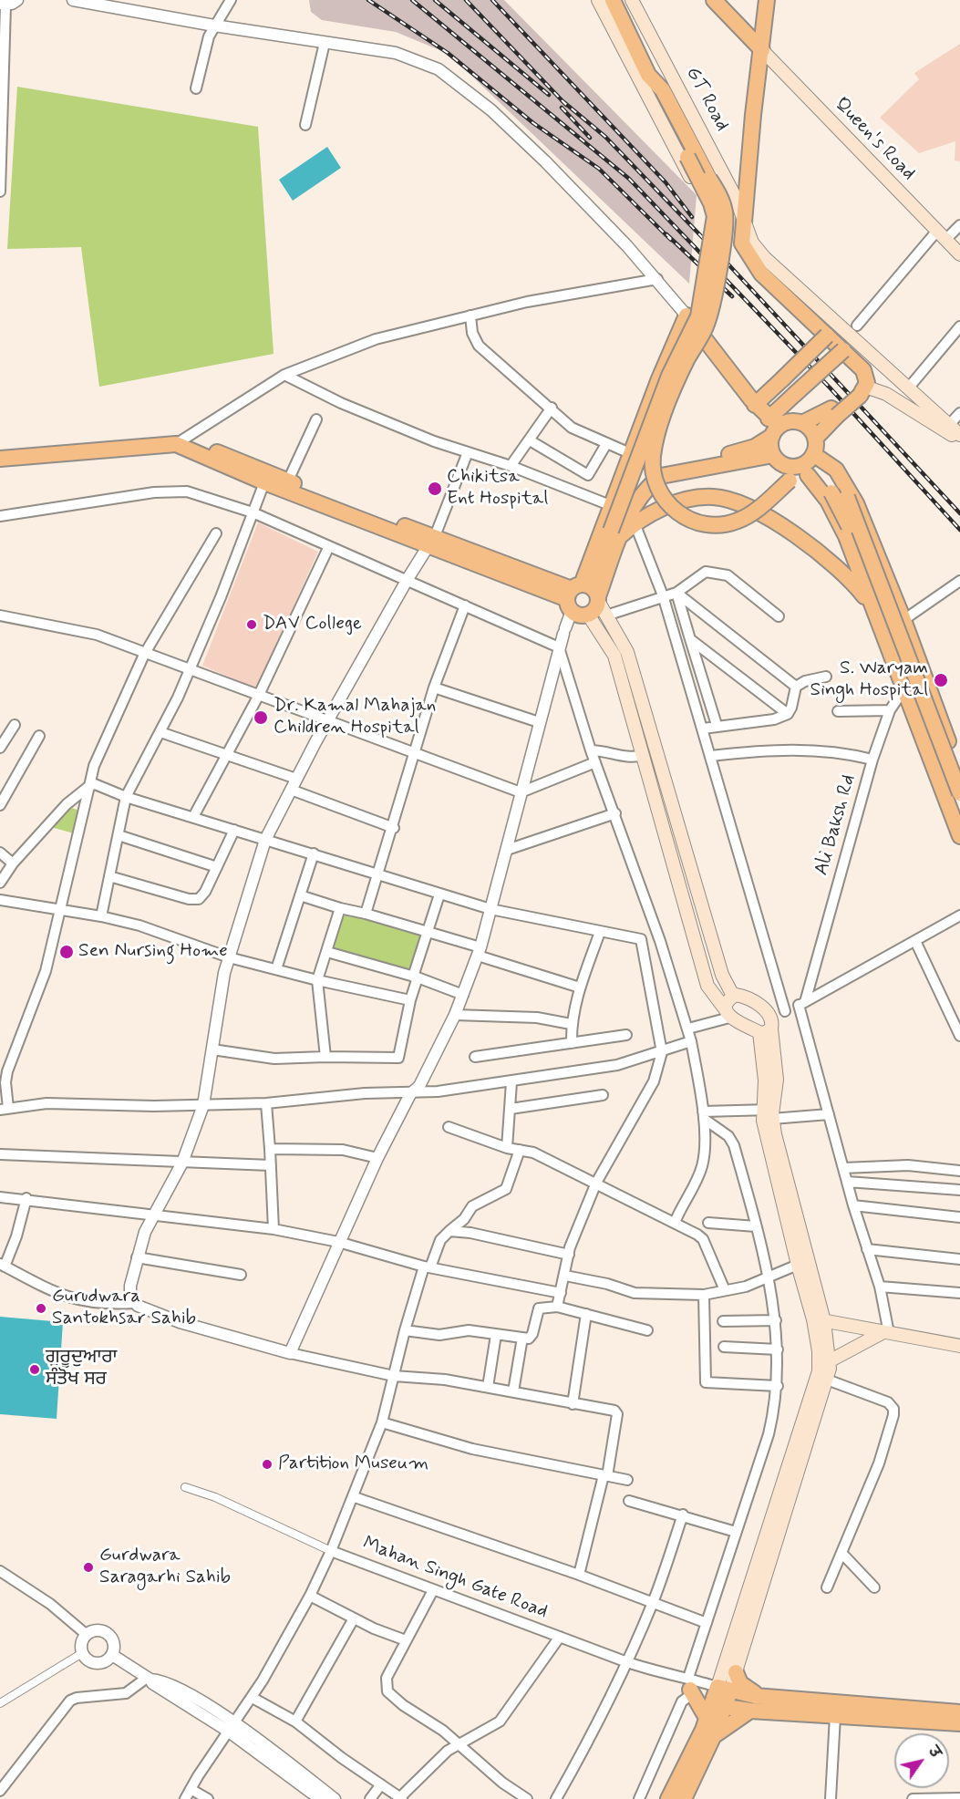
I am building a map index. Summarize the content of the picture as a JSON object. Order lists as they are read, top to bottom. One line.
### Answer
{"streets":{"main road":["GT Road","Queen's Road"],"street":["Ali Baksh Rd","Mahan Singh Gate Road"]},"places":["Chikitsa Ent Hospital","DAV College","S. Waryam Singh Hospital","Dr. Kamal Mahajan Children Hospital","Sen Nursing Home","Gurudwara Santokhsar Sahib","ਗੁਰੂਦੁਆਰਾ ਸੰਤੋਖ ਸਰ","Partition Museum","Gurdwara Saragarhi Sahib"],"north":"top right"}
